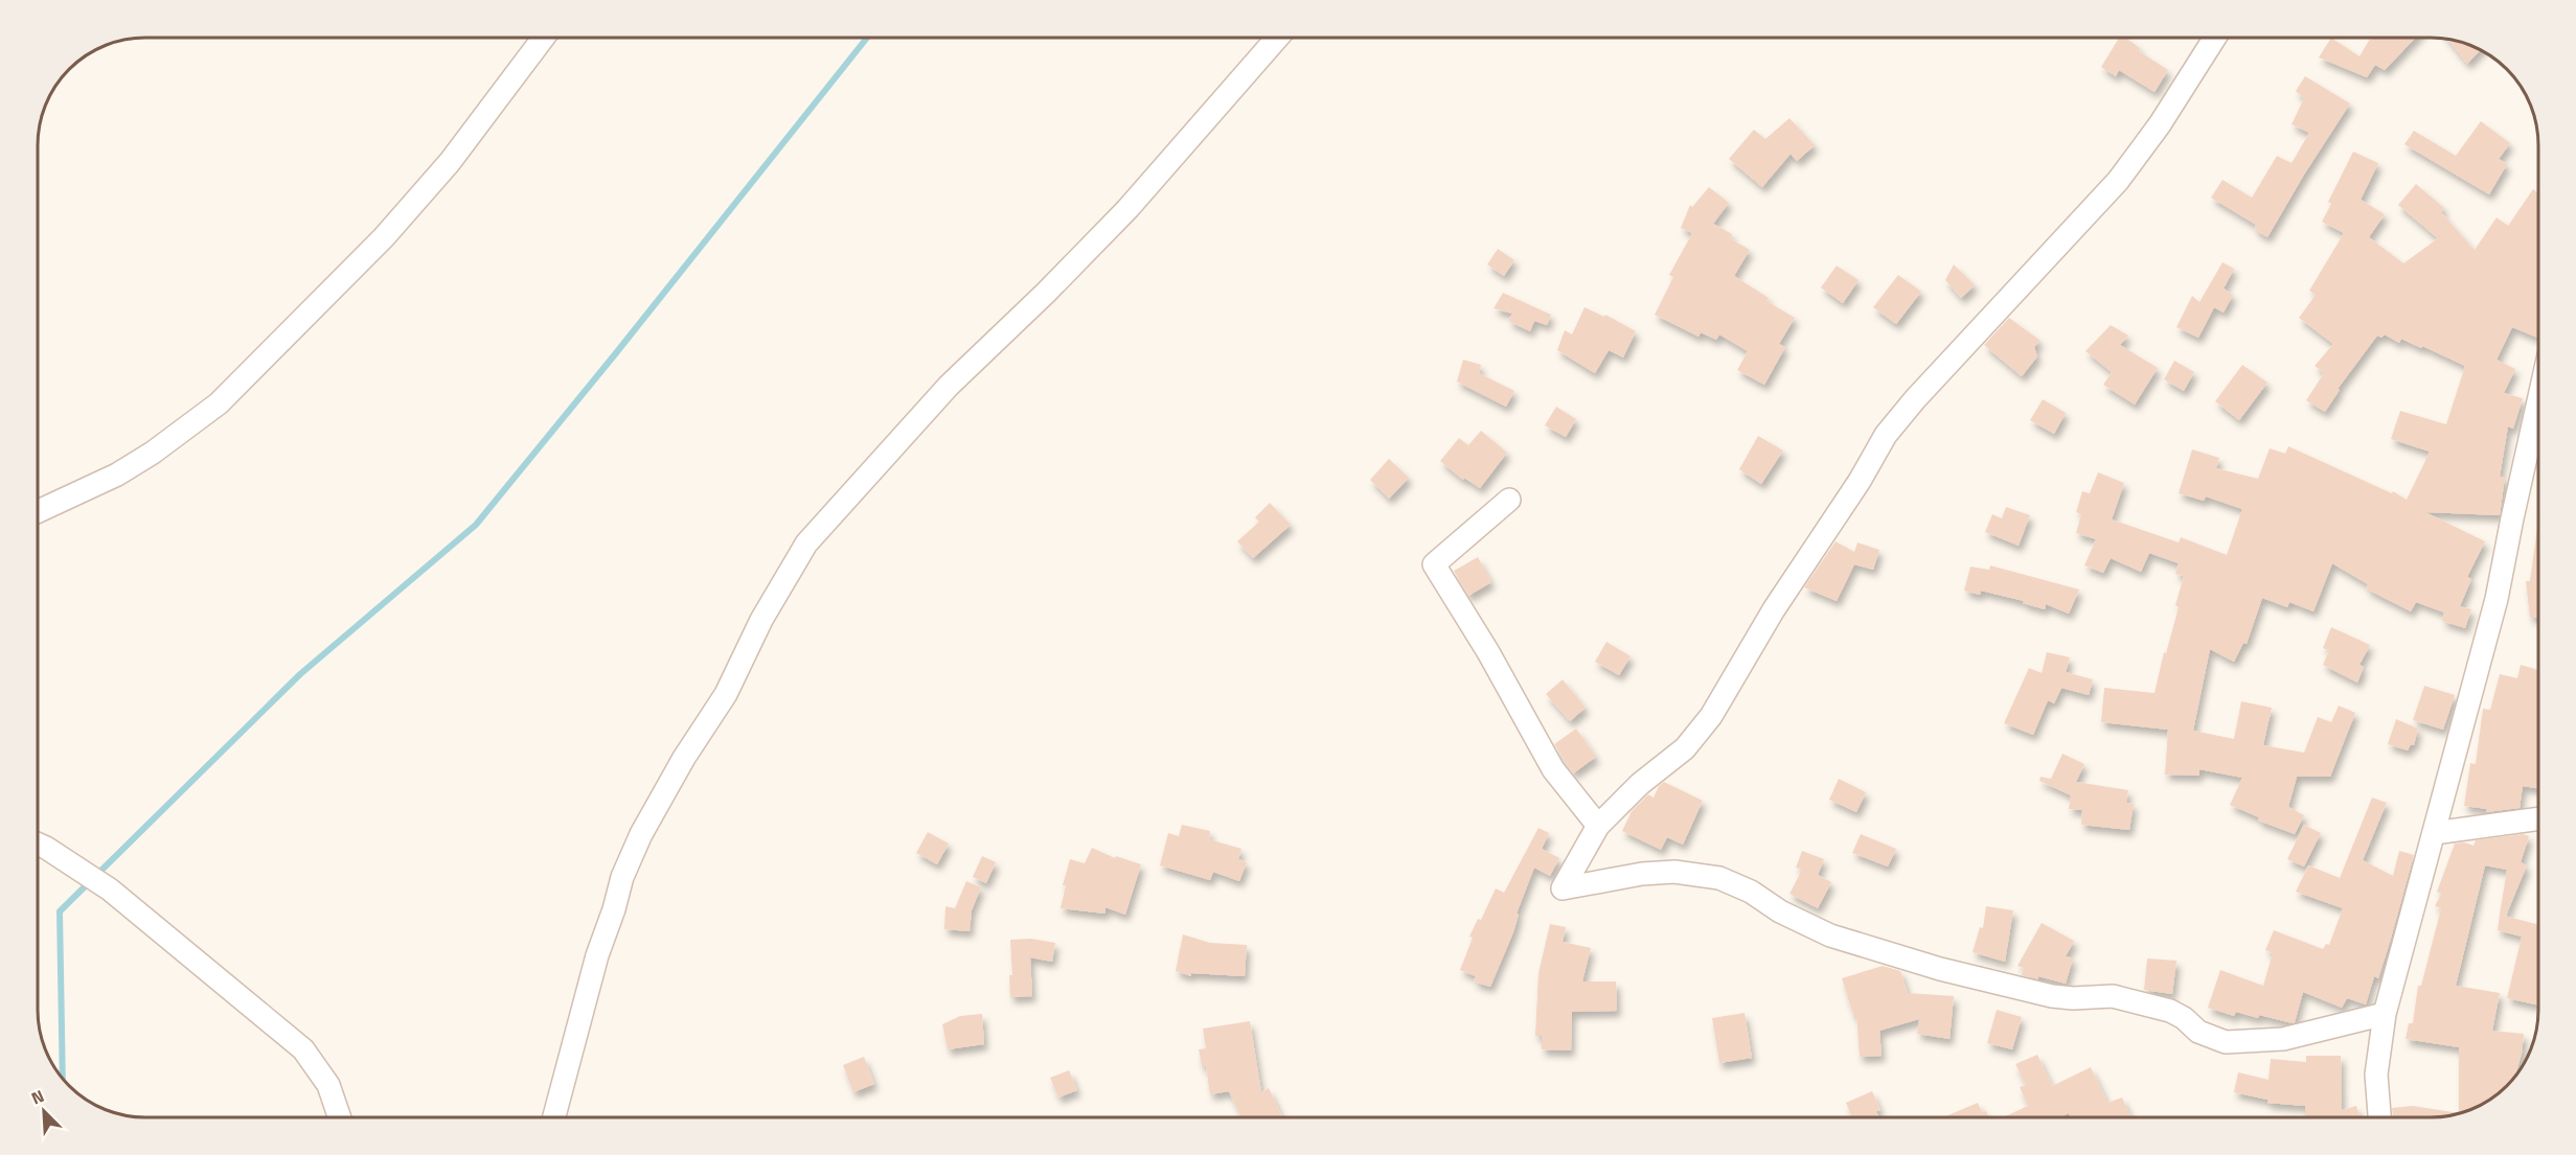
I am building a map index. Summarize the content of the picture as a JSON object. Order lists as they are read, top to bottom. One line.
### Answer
{"north":"top left"}
